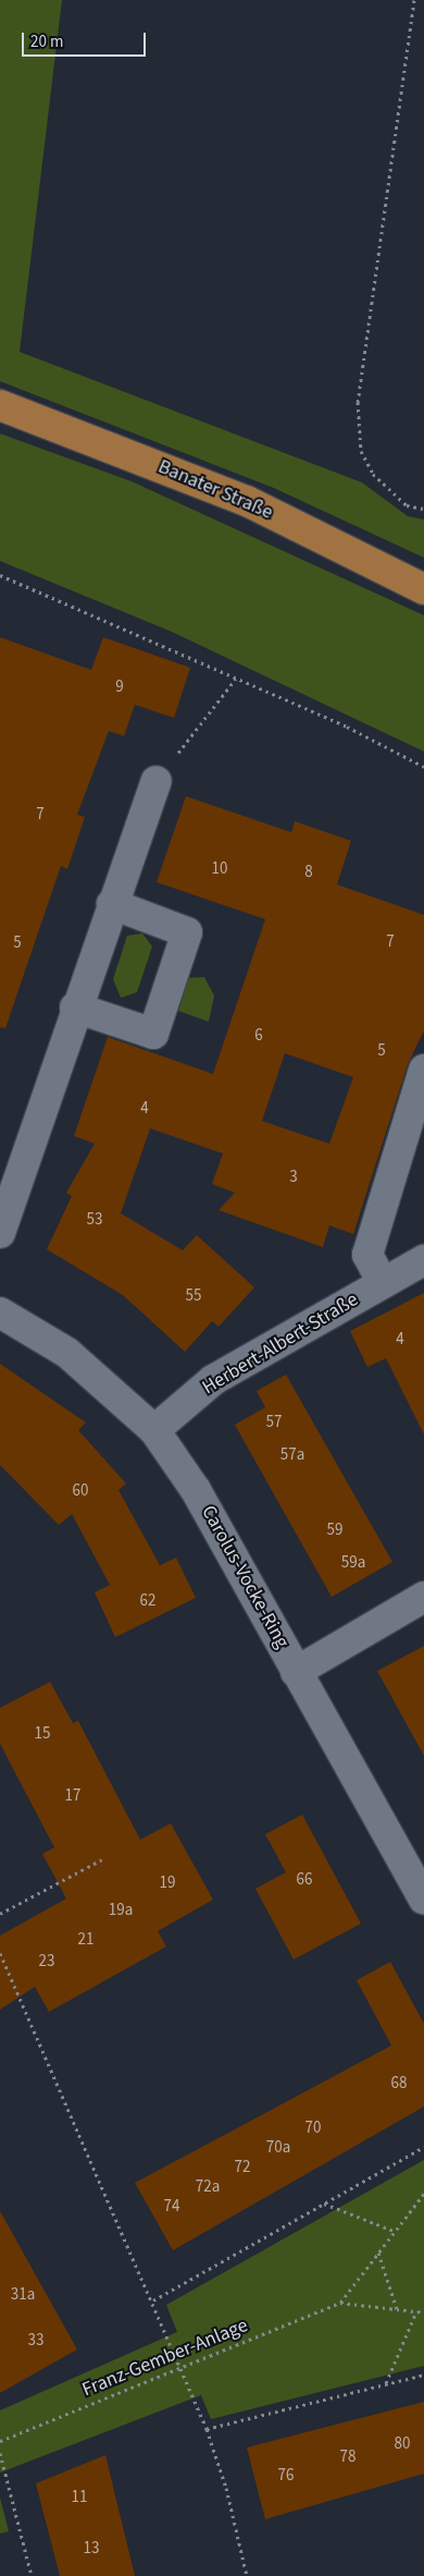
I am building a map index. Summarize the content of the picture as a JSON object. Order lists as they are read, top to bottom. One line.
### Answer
{"streets":{"main road":["Banater Straße"],"street":["Herbert-Albert-Straße","Carolus-Vocke-Ring"],"path":["Franz-Gember-Anlage"]},"crossings":[["Herbert-Albert-Straße","Carolus-Vocke-Ring"]],"house_numbers":["9","7","10","8","7","5","6","5","4","3","53","55","4","57","57a","60","59","59a","62","15","17","66","19","19a","21","23","68","70","70a","72","72a","74","31a","33","80","78","76","11","13"],"scale_bar":"20 m"}
